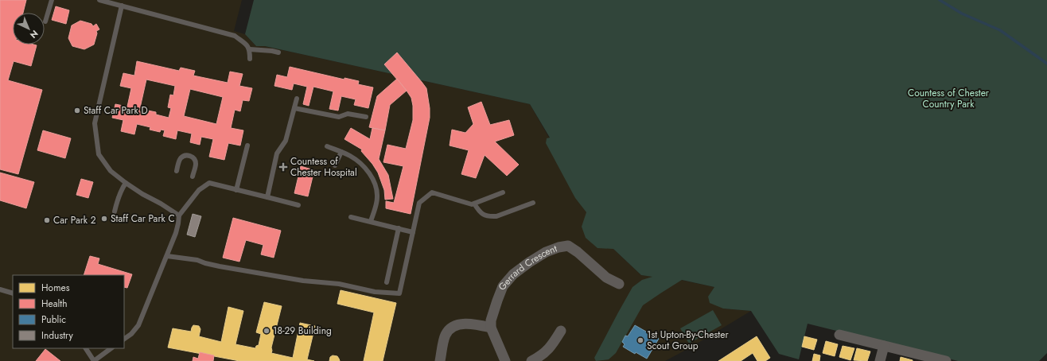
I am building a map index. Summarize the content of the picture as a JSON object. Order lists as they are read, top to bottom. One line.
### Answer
{"streets":{"street":["Gerrard Crescent"]},"parks":["Countess of Chester Country Park"],"places":{"other":["Staff Car Park D","Staff Car Park C","Car Park 2","18-29 Building","1st Upton-By-Chester Scout Group"],"health":["Countess of Chester Hospital"]},"legend":["Homes","Health","Public","Industry"],"north":"bottom right"}
